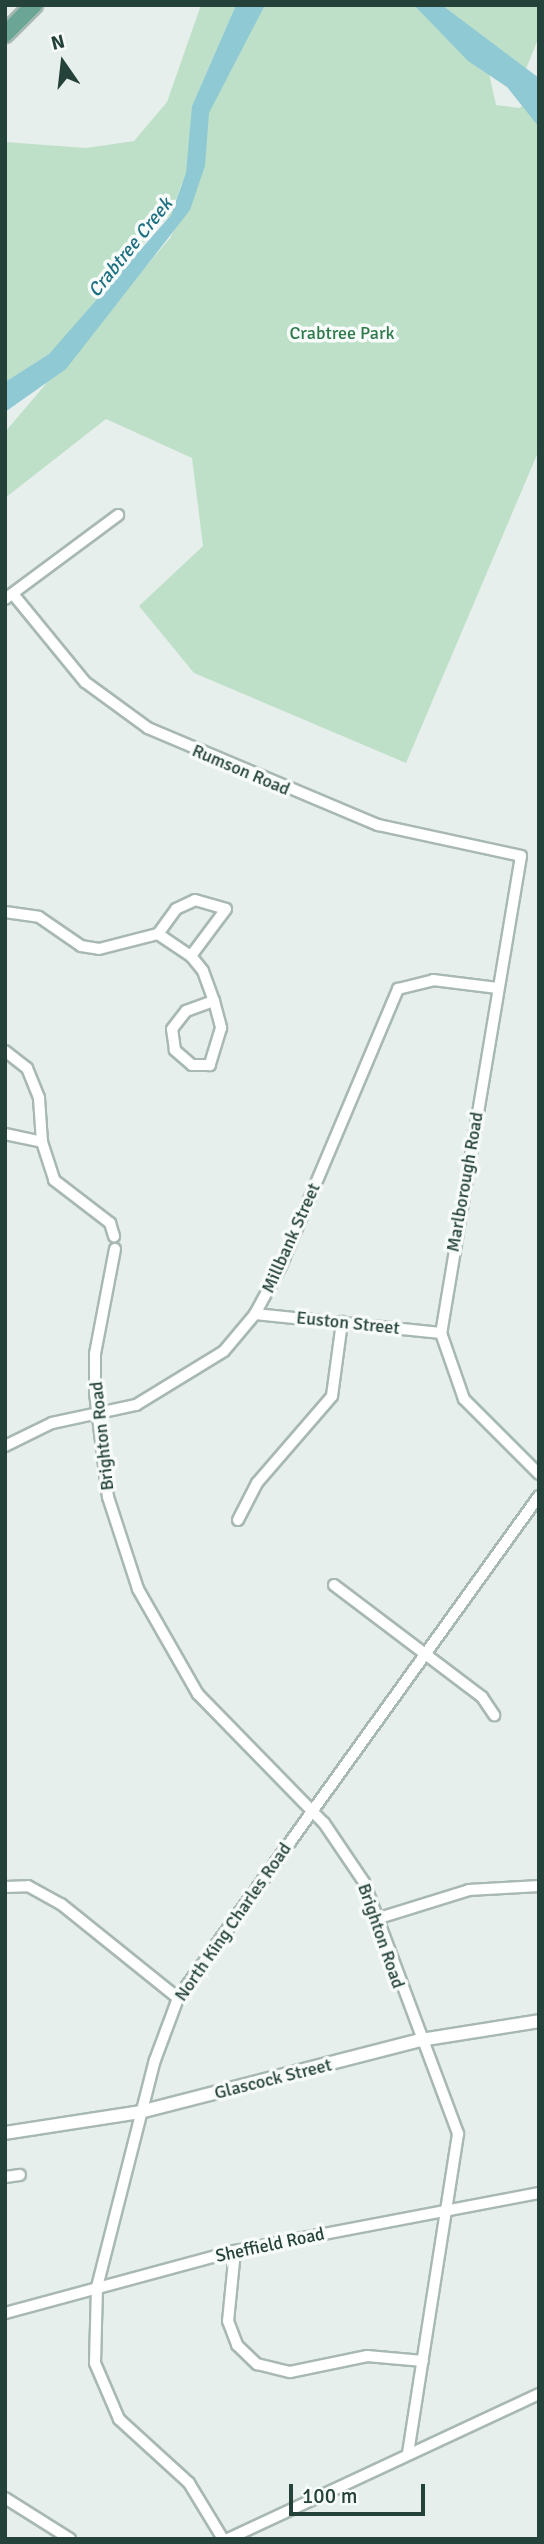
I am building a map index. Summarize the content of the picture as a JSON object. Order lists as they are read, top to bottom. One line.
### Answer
{"streets":{"street":["Rumson Road","Marlborough Road","Millbank Street","Euston Street","Brighton Road","North King Charles Road","Glascock Street","Sheffield Road"]},"crossings":[["Rumson Road","Marlborough Road"],["Marlborough Road","Millbank Street"],["Marlborough Road","Euston Street"],["Millbank Street","Euston Street"],["Millbank Street","Brighton Road"],["Brighton Road","North King Charles Road"],["Brighton Road","Glascock Street"],["Brighton Road","Sheffield Road"],["North King Charles Road","Glascock Street"],["North King Charles Road","Sheffield Road"]],"water":["Crabtree Creek"],"parks":["Crabtree Park"],"scale_bar":"100 m","north":"top"}
